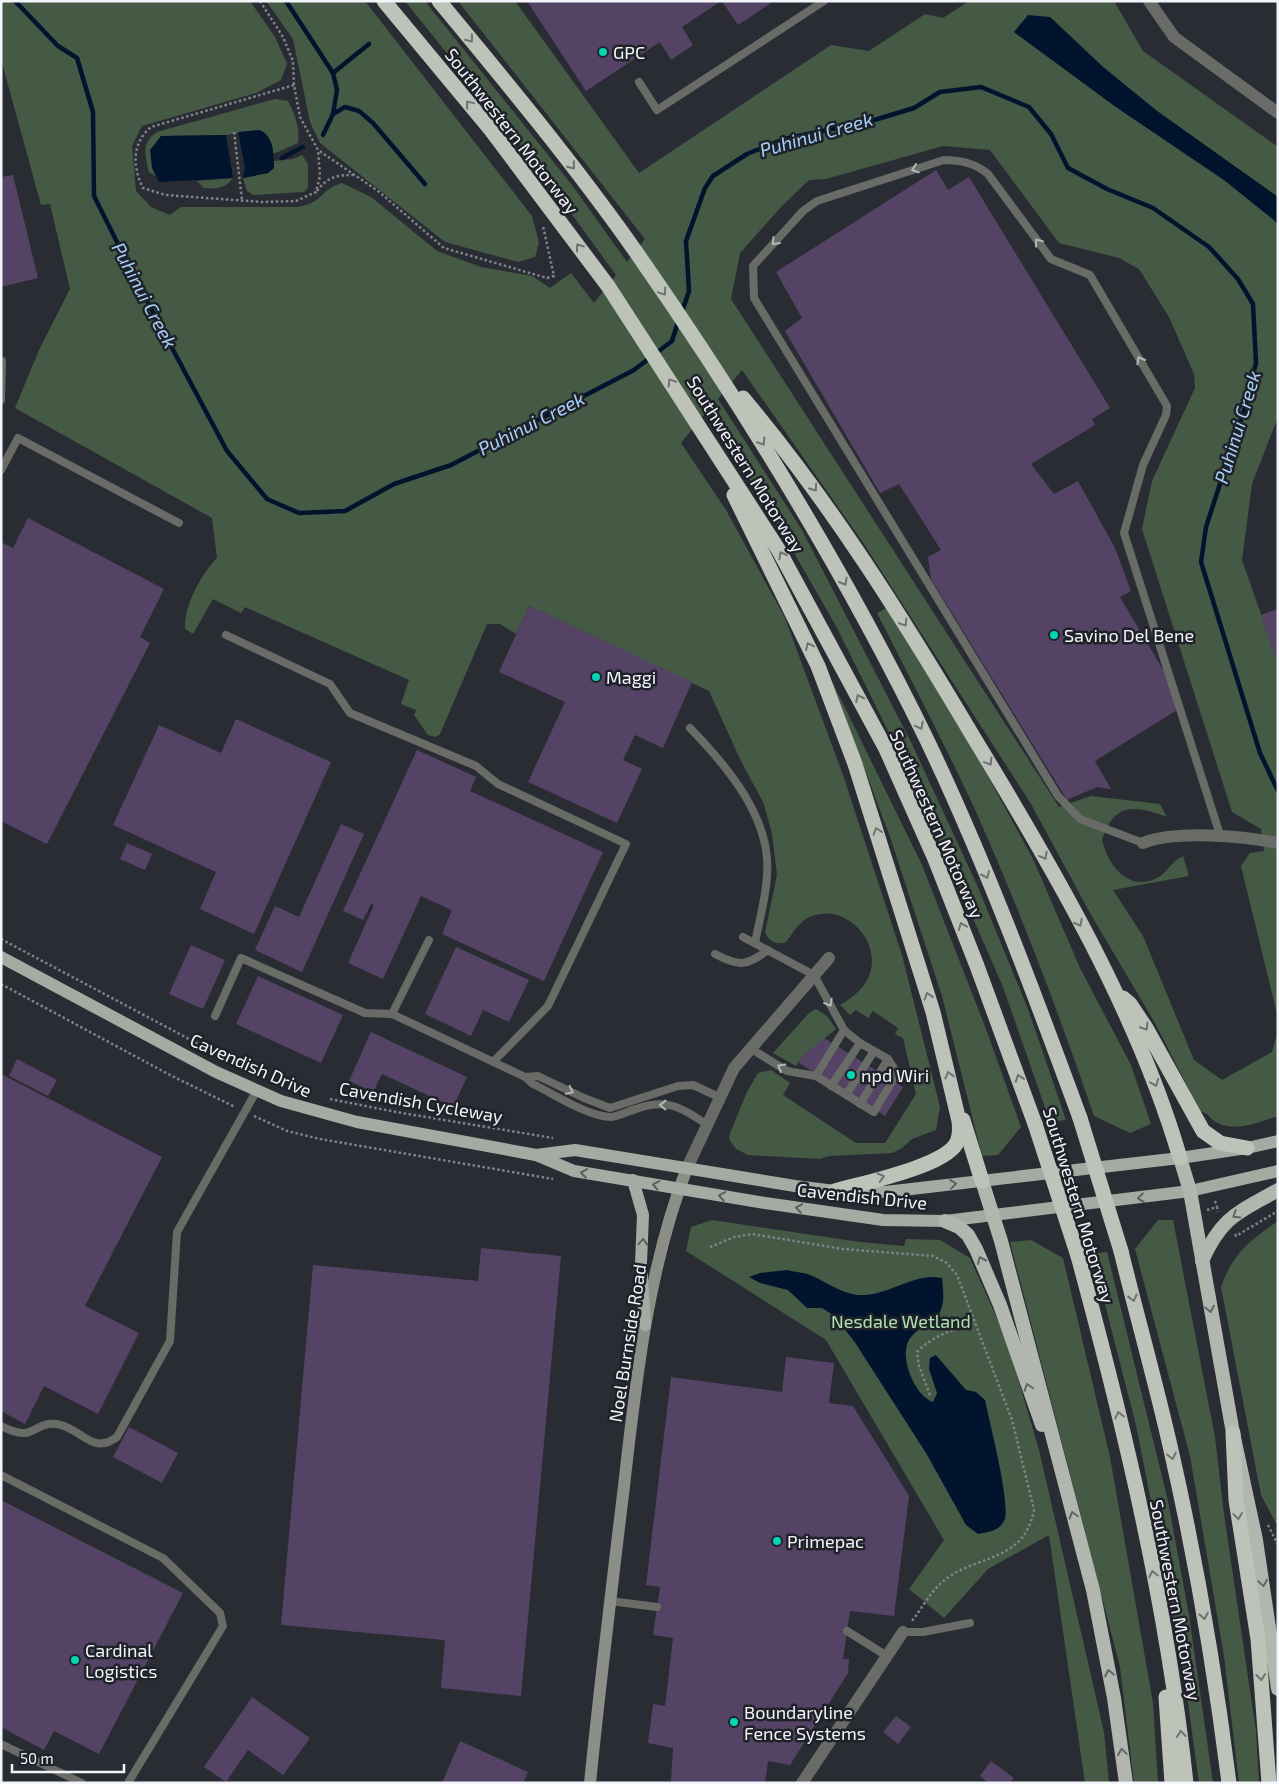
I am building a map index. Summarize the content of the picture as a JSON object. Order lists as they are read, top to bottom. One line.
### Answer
{"streets":{"highway":["Southwestern Motorway"],"main road":["Cavendish Drive","Noel Burnside Road"],"path":["Cavendish Cycleway"]},"crossings":[["Cavendish Drive","Noel Burnside Road"]],"water":["Puhinui Creek"],"parks":["Nesdale Wetland"],"places":["GPC","Savino Del Bene","Maggi","npd Wiri","Primepac","Cardinal Logistics","Boundaryline Fence Systems"],"scale_bar":"50 m"}
